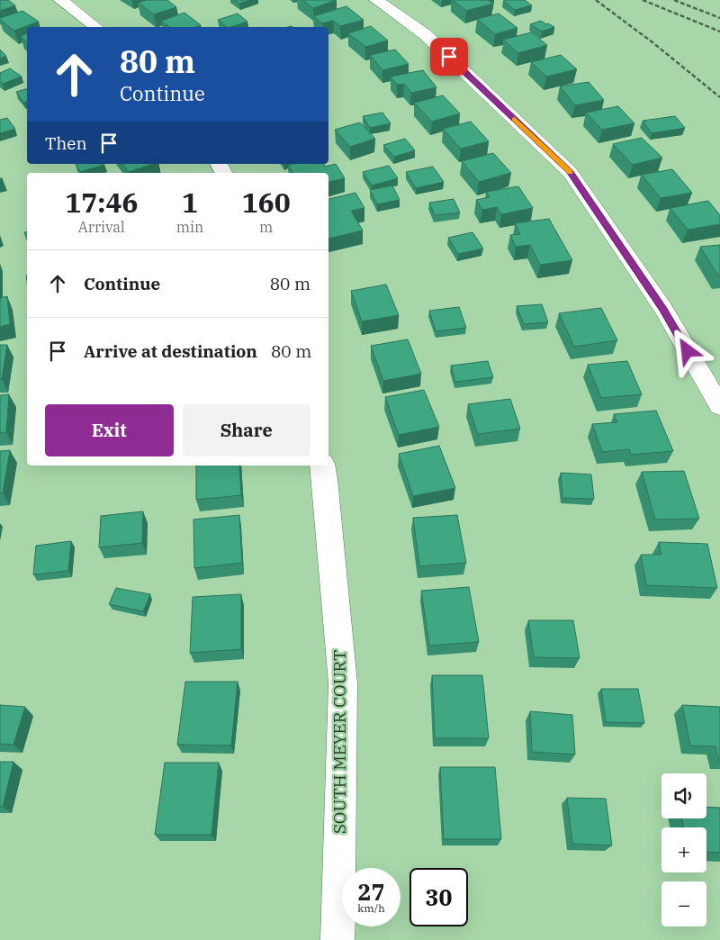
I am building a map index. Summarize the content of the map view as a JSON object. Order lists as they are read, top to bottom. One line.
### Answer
{"streets":{"street":["SOUTH MEYER COURT"]},"page":{"turn":["80 m","Continue"],"then":"Then","eta":["17:46","Arrival","1","min","160","m"],"list":[{"name":"Continue","value":"80 m"},{"name":"Arrive at destination","value":"80 m"}],"buttons":["Exit","Share"],"map_buttons":["+","−"],"speed":"27 km/h","limit":"30"}}
